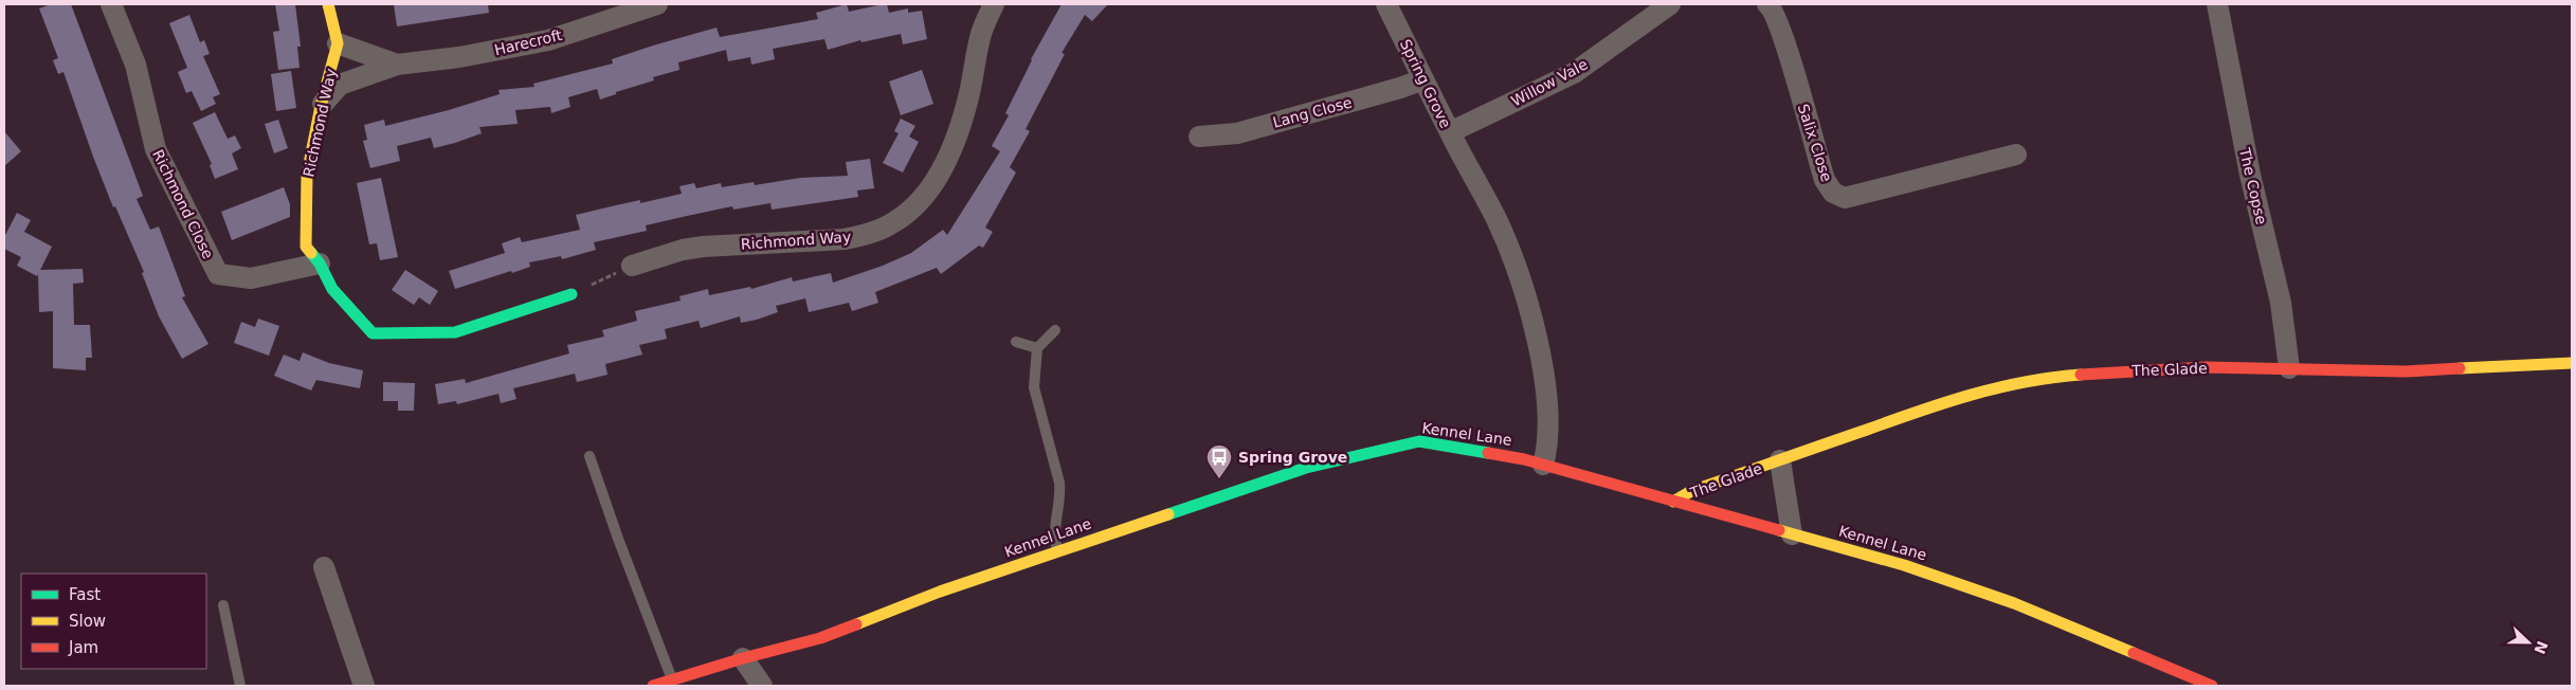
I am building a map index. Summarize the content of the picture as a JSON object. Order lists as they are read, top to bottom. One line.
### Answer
{"streets":{"street":["Harecroft","Willow Vale","Spring Grove","Lang Close","Richmond Way","Salix Close","The Copse","Richmond Close","The Glade","Kennel Lane"]},"crossings":[["Harecroft","Richmond Way"],["Willow Vale","Spring Grove"],["Spring Grove","Lang Close"],["Spring Grove","Kennel Lane"],["Richmond Way","Richmond Close"],["The Copse","The Glade"],["The Glade","Kennel Lane"]],"places":{"bus stop":["Spring Grove"]},"legend":["Fast","Slow","Jam"],"north":"right"}
